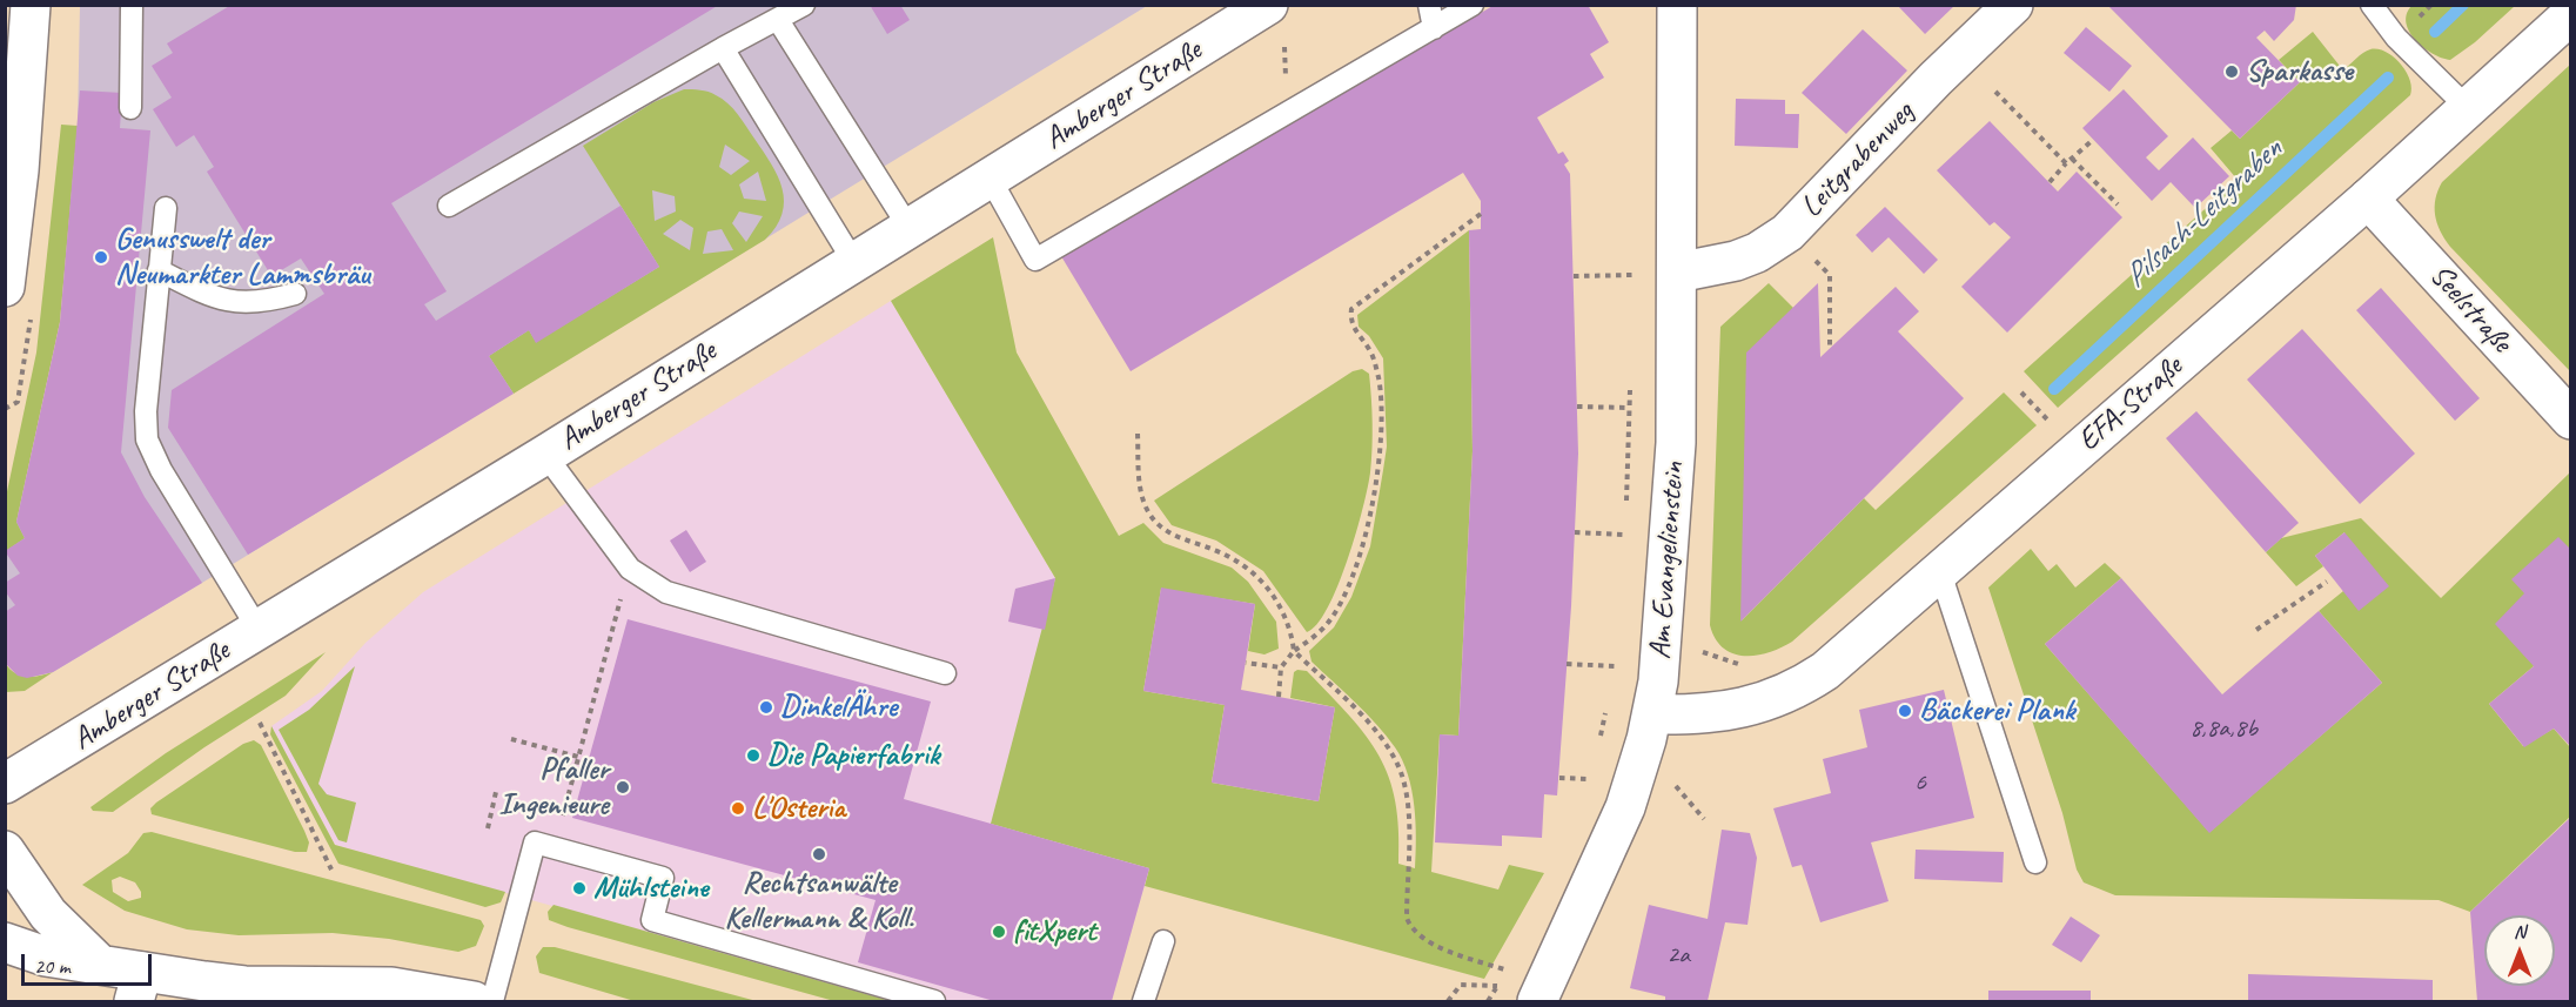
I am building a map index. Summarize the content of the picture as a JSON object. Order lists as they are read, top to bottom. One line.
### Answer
{"streets":{"street":["Amberger Straße","Leitgrabenweg","Seelstraße","EFA-Straße","Am Evangelienstein"]},"crossings":[["Leitgrabenweg","Am Evangelienstein"],["Seelstraße","EFA-Straße"],["EFA-Straße","Am Evangelienstein"]],"water":["Pilsach-Leitgraben"],"places":["Sparkasse","Genusswelt der Neumarkter Lammsbräu","DinkelÄhre","Bäckerei Plank","Die Papierfabrik","Pfaller Ingenieure","L'Osteria","Rechtsanwälte Kellermann & Koll.","Mühlsteine","fitXpert"],"house_numbers":["8,8a,8b","6","2a"],"scale_bar":"20 m","north":"top"}
